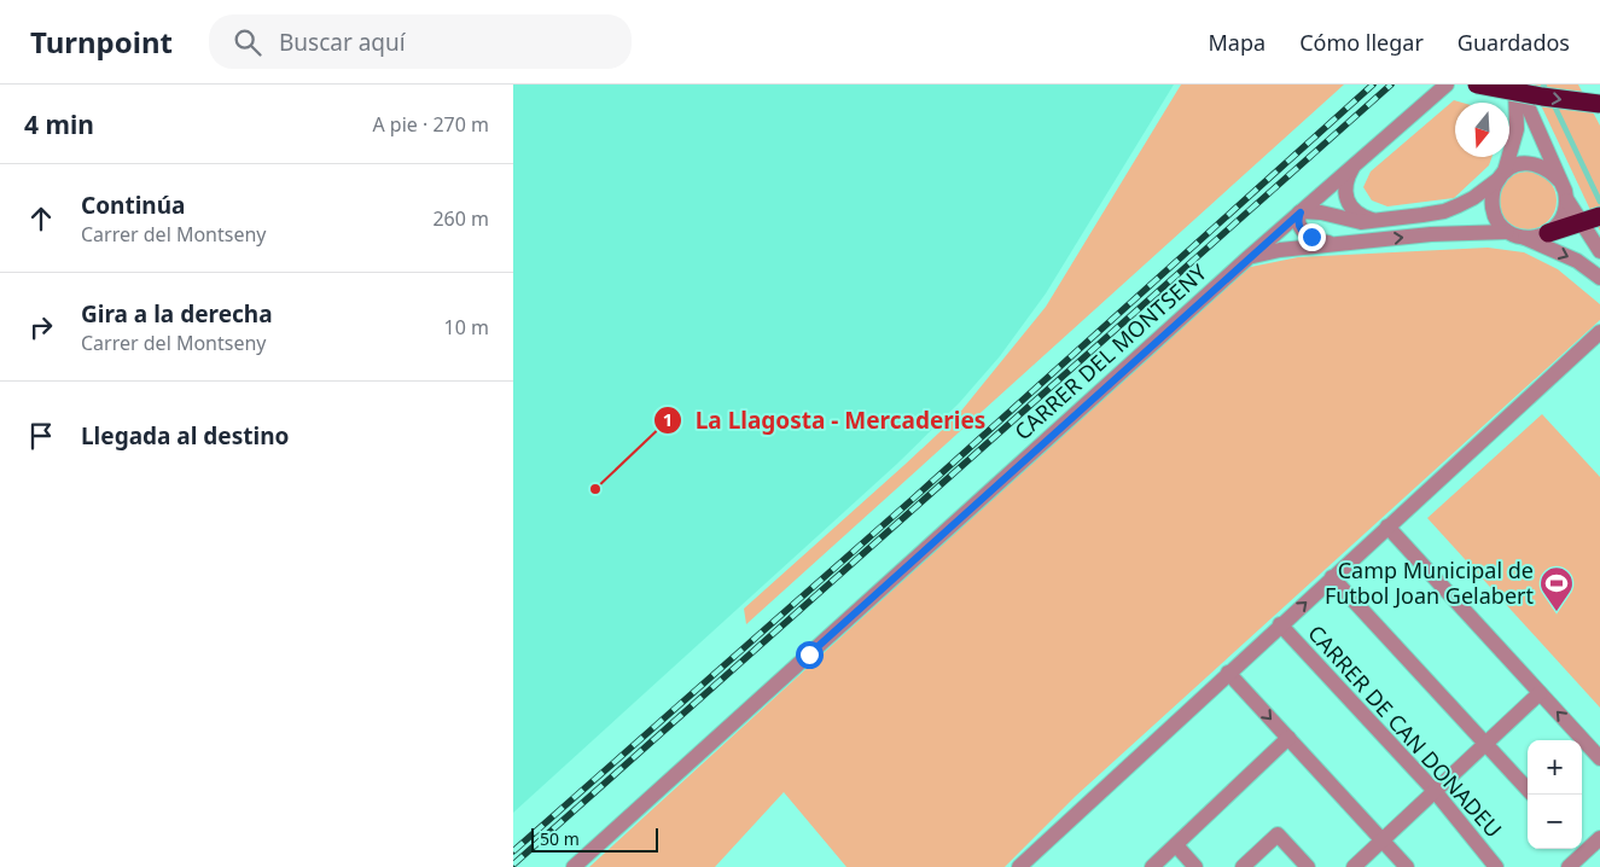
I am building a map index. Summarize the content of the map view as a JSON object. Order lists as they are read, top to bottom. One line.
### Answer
{"streets":{"street":["CARRER DEL MONTSENY","CARRER DE CAN DONADEU"]},"places":{"other":["La Llagosta - Mercaderies"],"sports":["Camp Municipal de Futbol Joan Gelabert"]},"scale_bar":"50 m","north":"bottom","page":{"header":"Turnpoint","search":"Buscar aquí","nav":["Mapa","Cómo llegar","Guardados"],"heading":["4 min","A pie · 270 m"],"list":[["Continúa","Carrer del Montseny","260 m"],["Gira a la derecha","Carrer del Montseny","10 m"],"Llegada al destino"],"map_buttons":["+","−"],"scale":"50 m"}}
